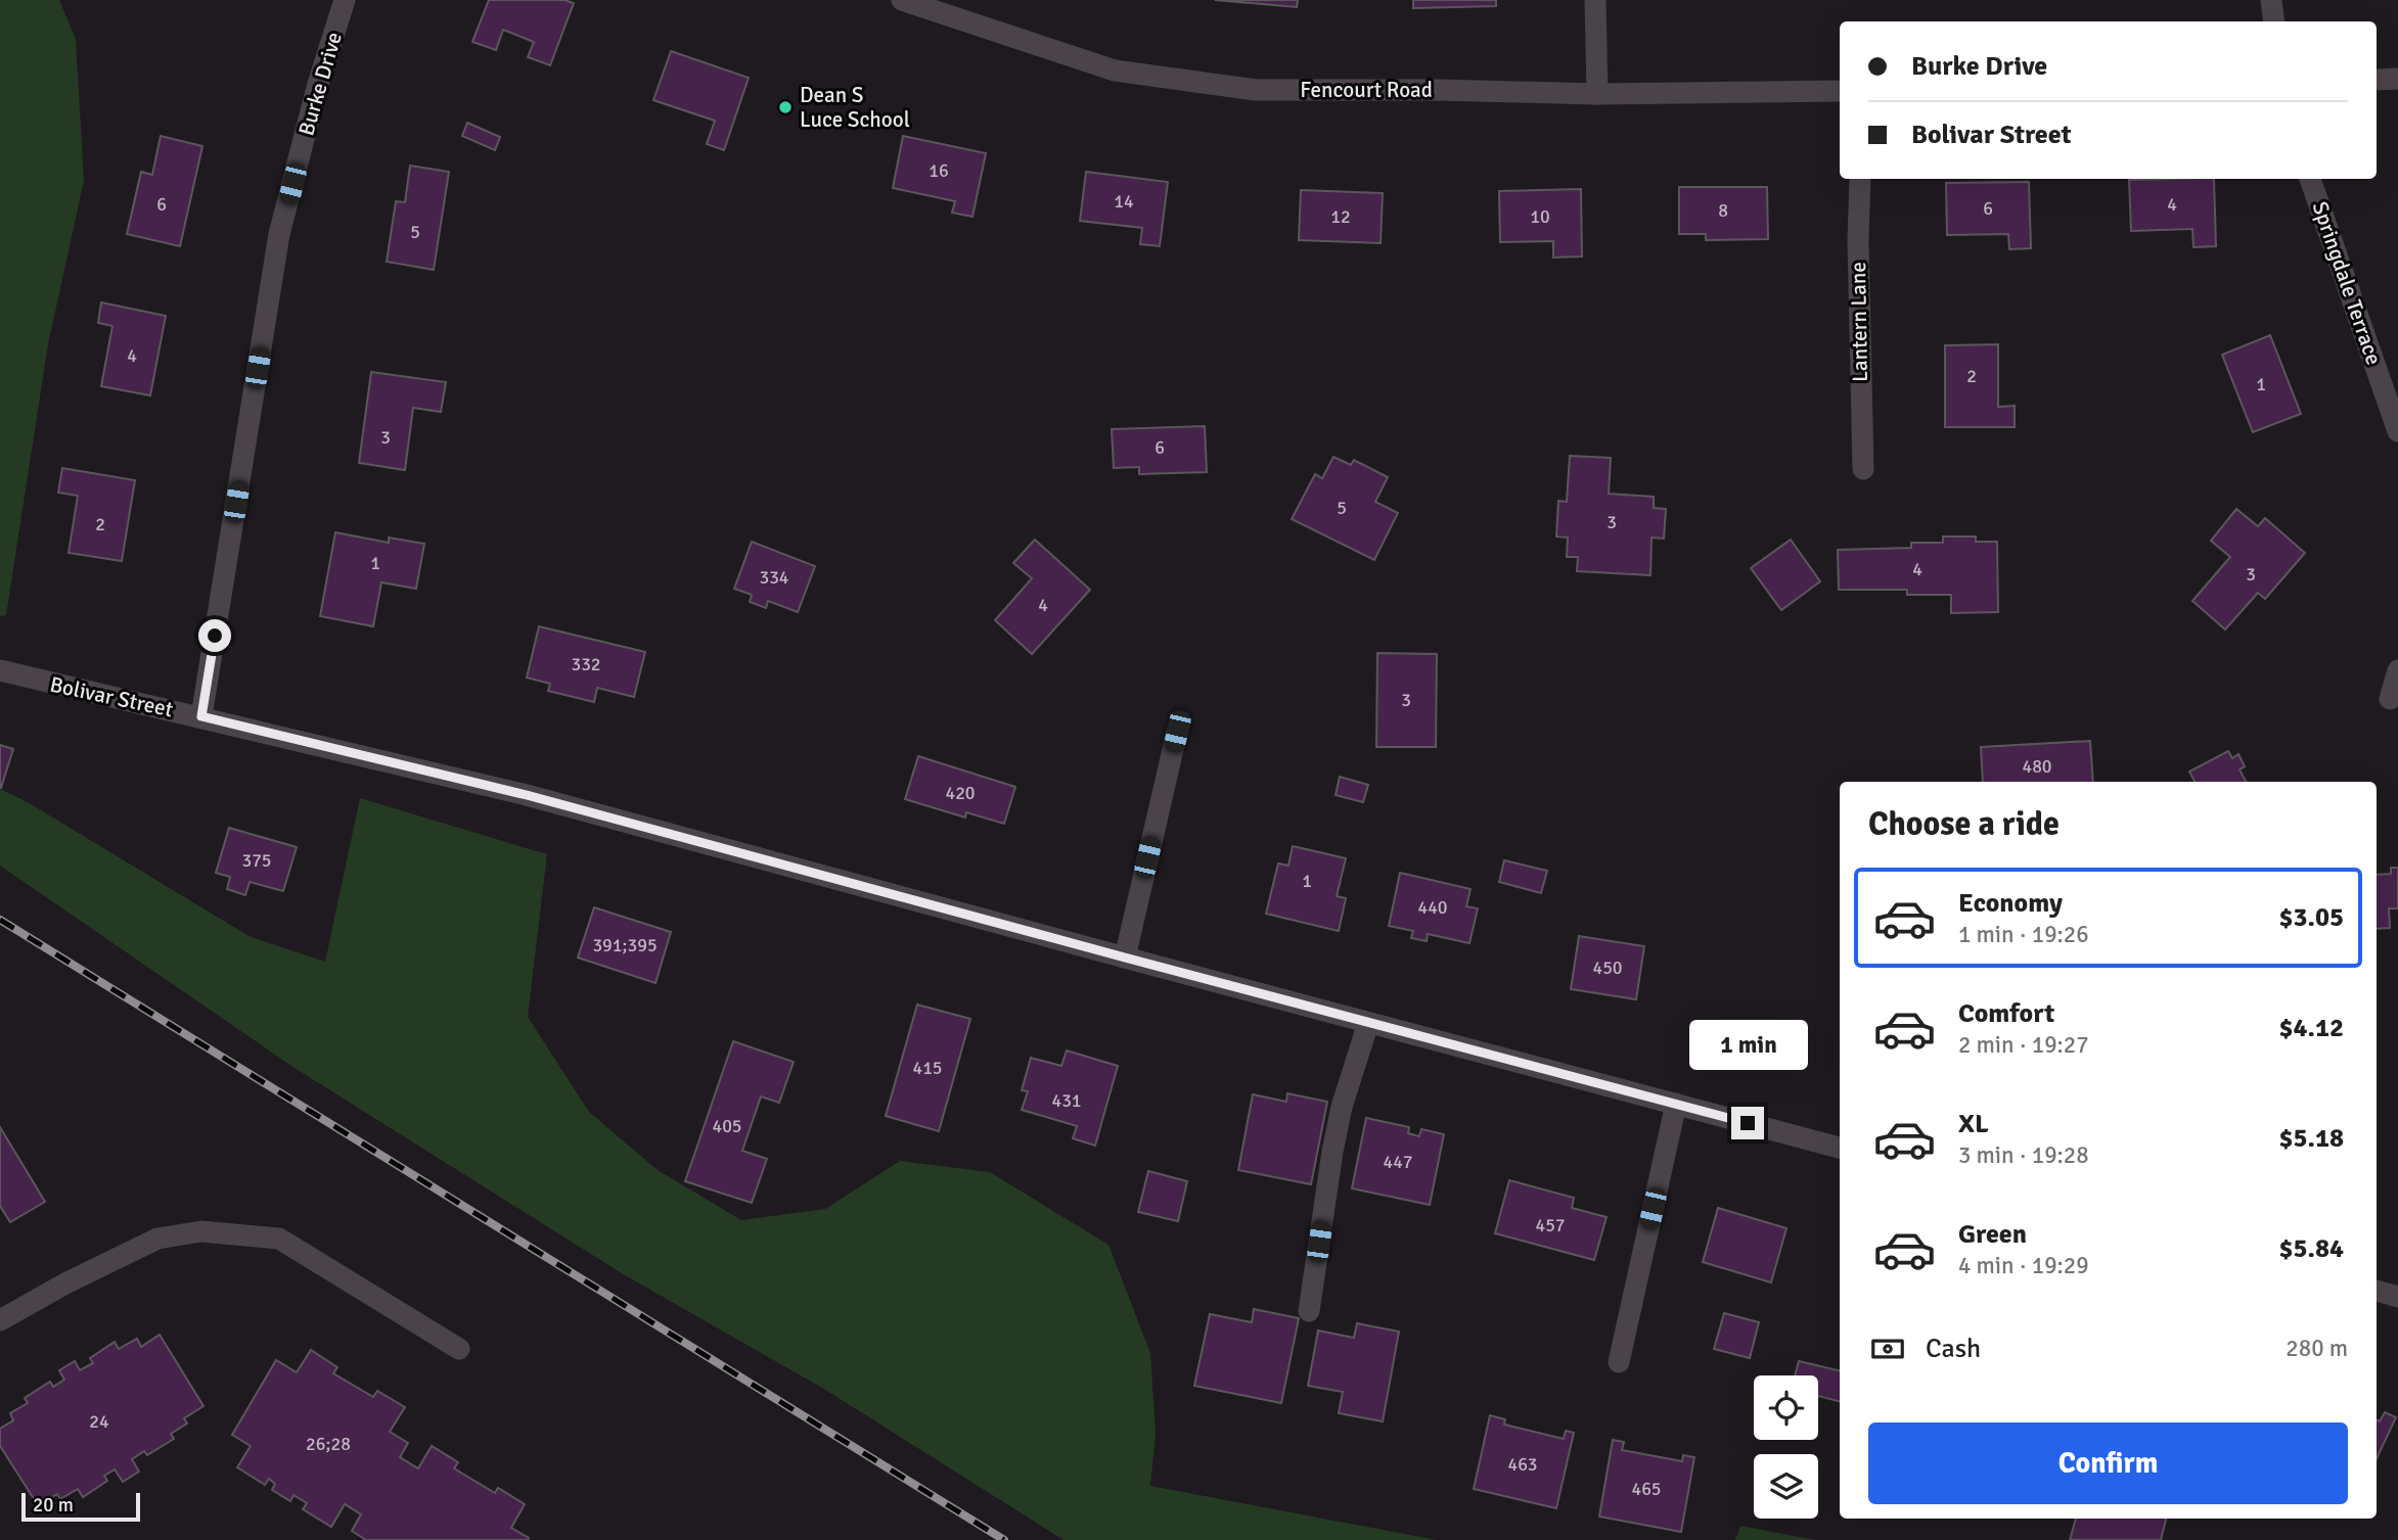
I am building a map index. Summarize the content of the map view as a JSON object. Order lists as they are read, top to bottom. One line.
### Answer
{"streets":{"street":["Burke Drive","Fencourt Road","Springdale Terrace","Lantern Lane","Bolivar Street"]},"crossings":[["Burke Drive","Bolivar Street"]],"places":["Dean S Luce School"],"house_numbers":["16","14","6","4","6","8","12","10","5","4","2","1","3","6","5","3","2","1","4","3","334","4","332","3","480","420","375","1","440","391;395","450","415","431","405","447","457","24","26;28","463","465"],"scale_bar":"20 m","page":{"banner":["Burke Drive","Bolivar Street"],"heading":"Choose a ride","list":[{"name":"Economy","note":"1 min · 19:26","value":"$3.05"},{"name":"Comfort","note":"2 min · 19:27","value":"$4.12"},{"name":"XL","note":"3 min · 19:28","value":"$5.18"},{"name":"Green","note":"4 min · 19:29","value":"$5.84"}],"bubble":"1 min","pay":["Cash","280 m"],"buttons":"Confirm","scale":"20 m"}}
